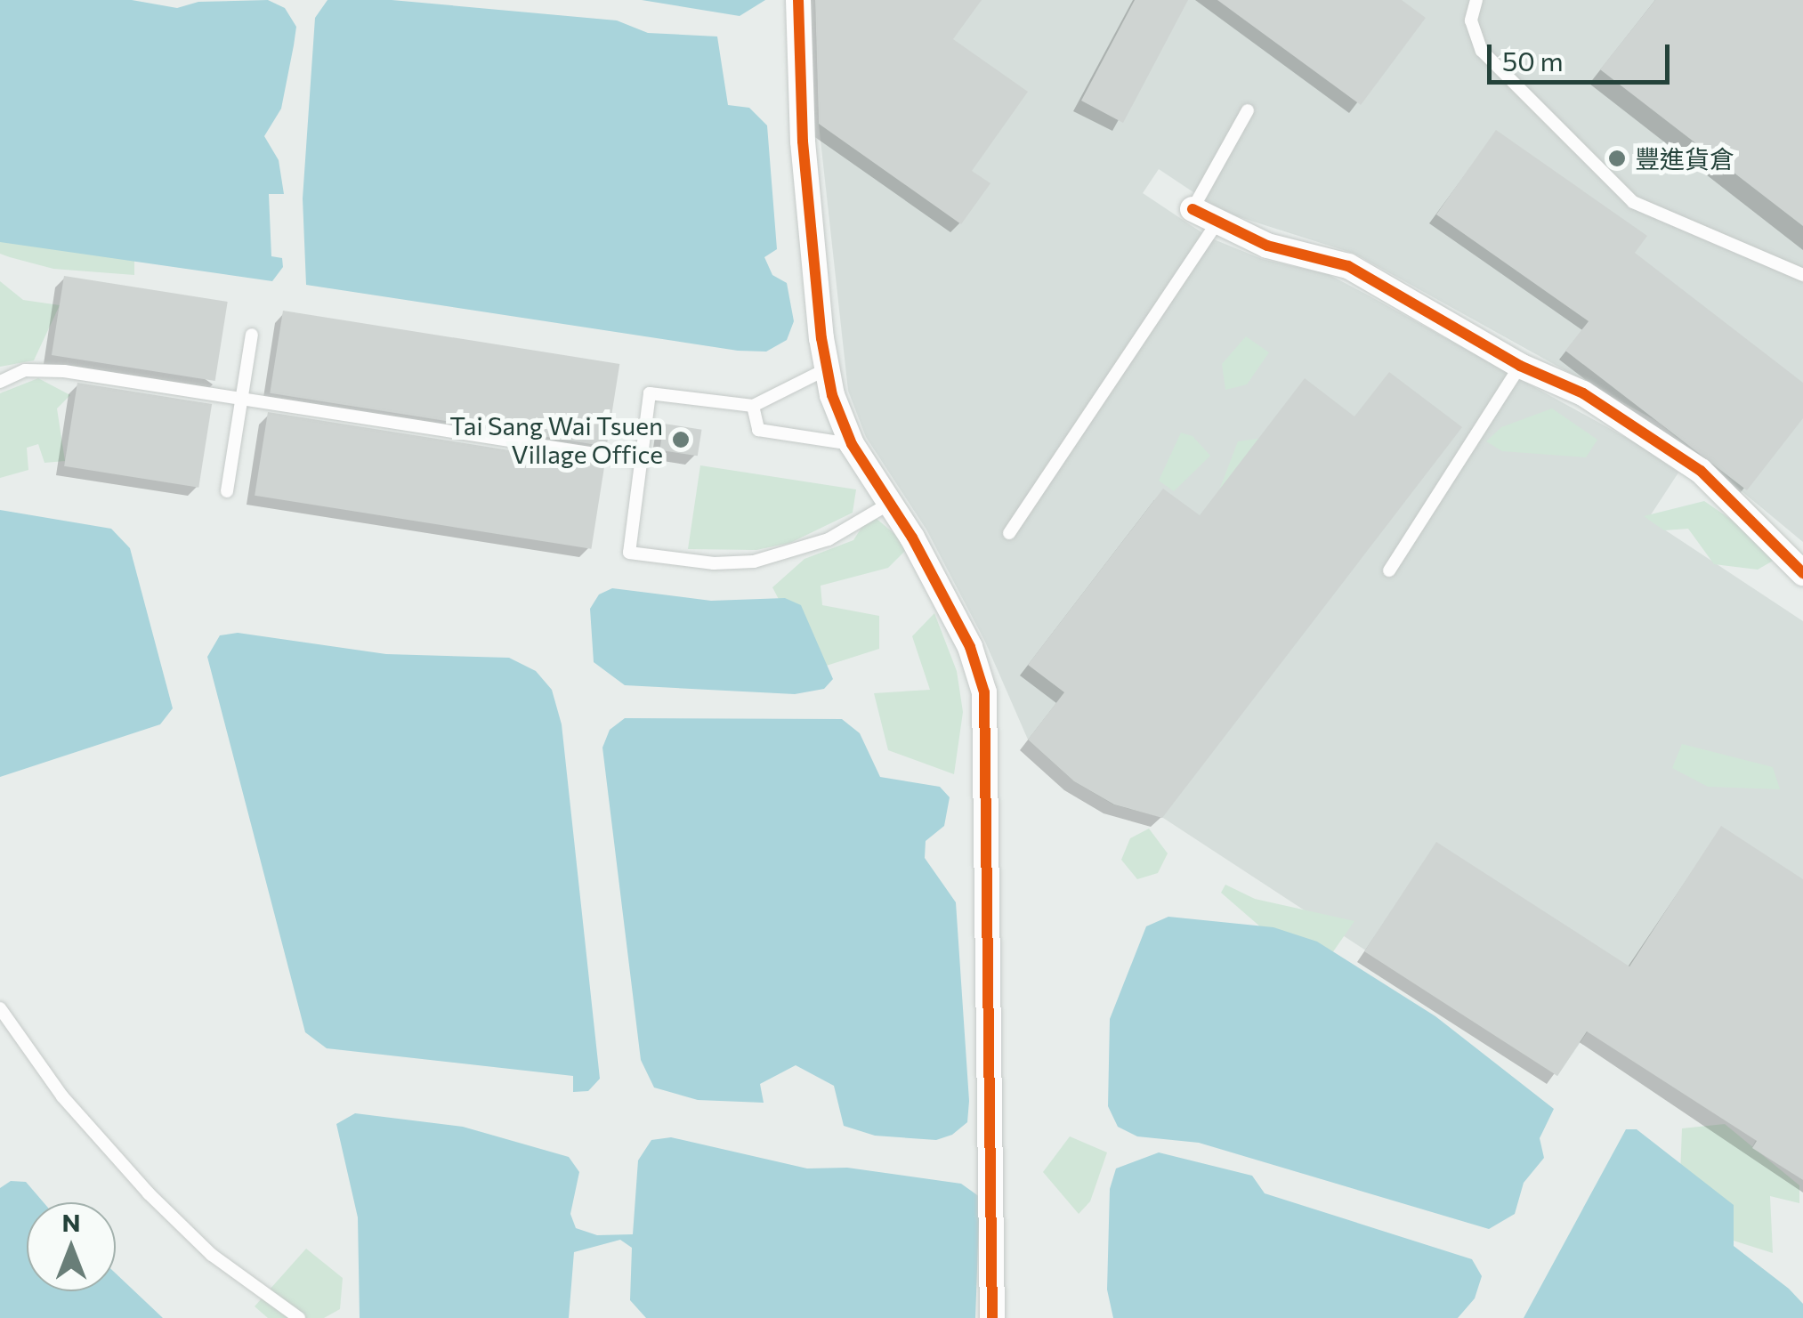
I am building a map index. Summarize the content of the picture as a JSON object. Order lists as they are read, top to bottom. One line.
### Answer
{"places":["豐進貨倉","Tai Sang Wai Tsuen Village Office"],"scale_bar":"50 m","north":"top"}
